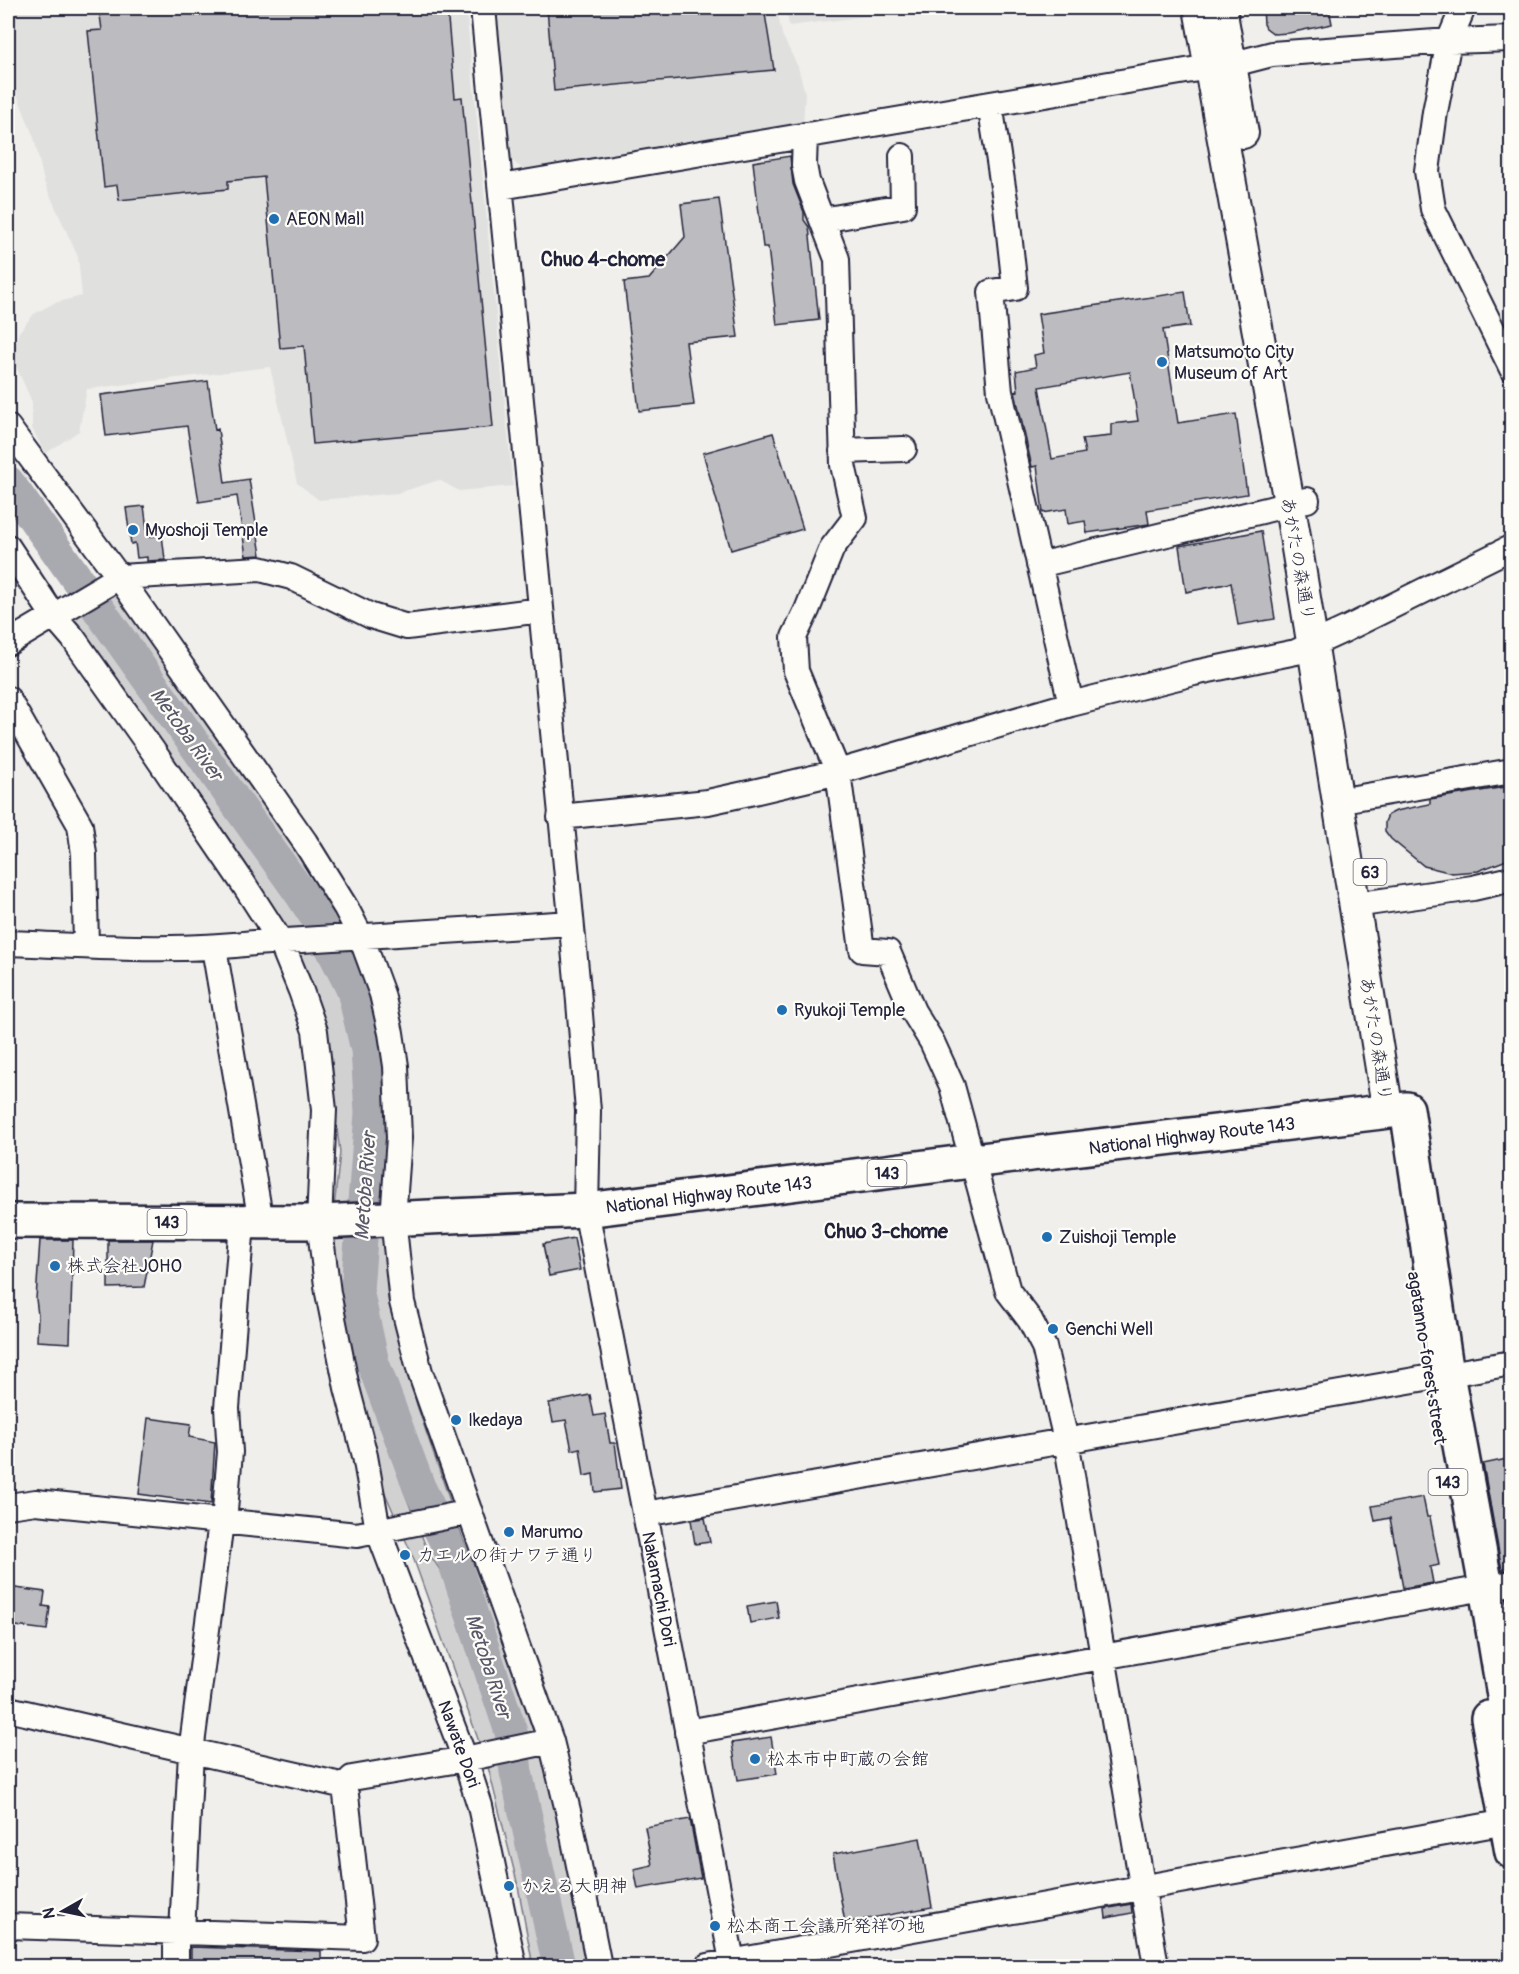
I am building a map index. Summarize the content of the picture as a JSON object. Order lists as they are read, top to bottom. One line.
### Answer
{"streets":{"highway":["National Highway Route 143","143","agatanno-forest street"],"main road":["あがたの森通り","63"],"street":["Nakamachi Dori","Nawate Dori"]},"crossings":[["あがたの森通り","National Highway Route 143"],["あがたの森通り","agatanno-forest street"],["National Highway Route 143","agatanno-forest street"],["National Highway Route 143","Nakamachi Dori"],["National Highway Route 143","Nawate Dori"]],"districts":["Chuo 4-chome","Chuo 3-chome"],"water":["Metoba River"],"places":["AEON Mall","Matsumoto City Museum of Art","Myoshoji Temple","Ryukoji Temple","Zuishoji Temple","株式会社JOHO","Genchi Well","Ikedaya","Marumo","カエルの街ナワテ通り","松本市中町蔵の会館","かえる大明神","松本商工会議所発祥の地"],"north":"left"}
